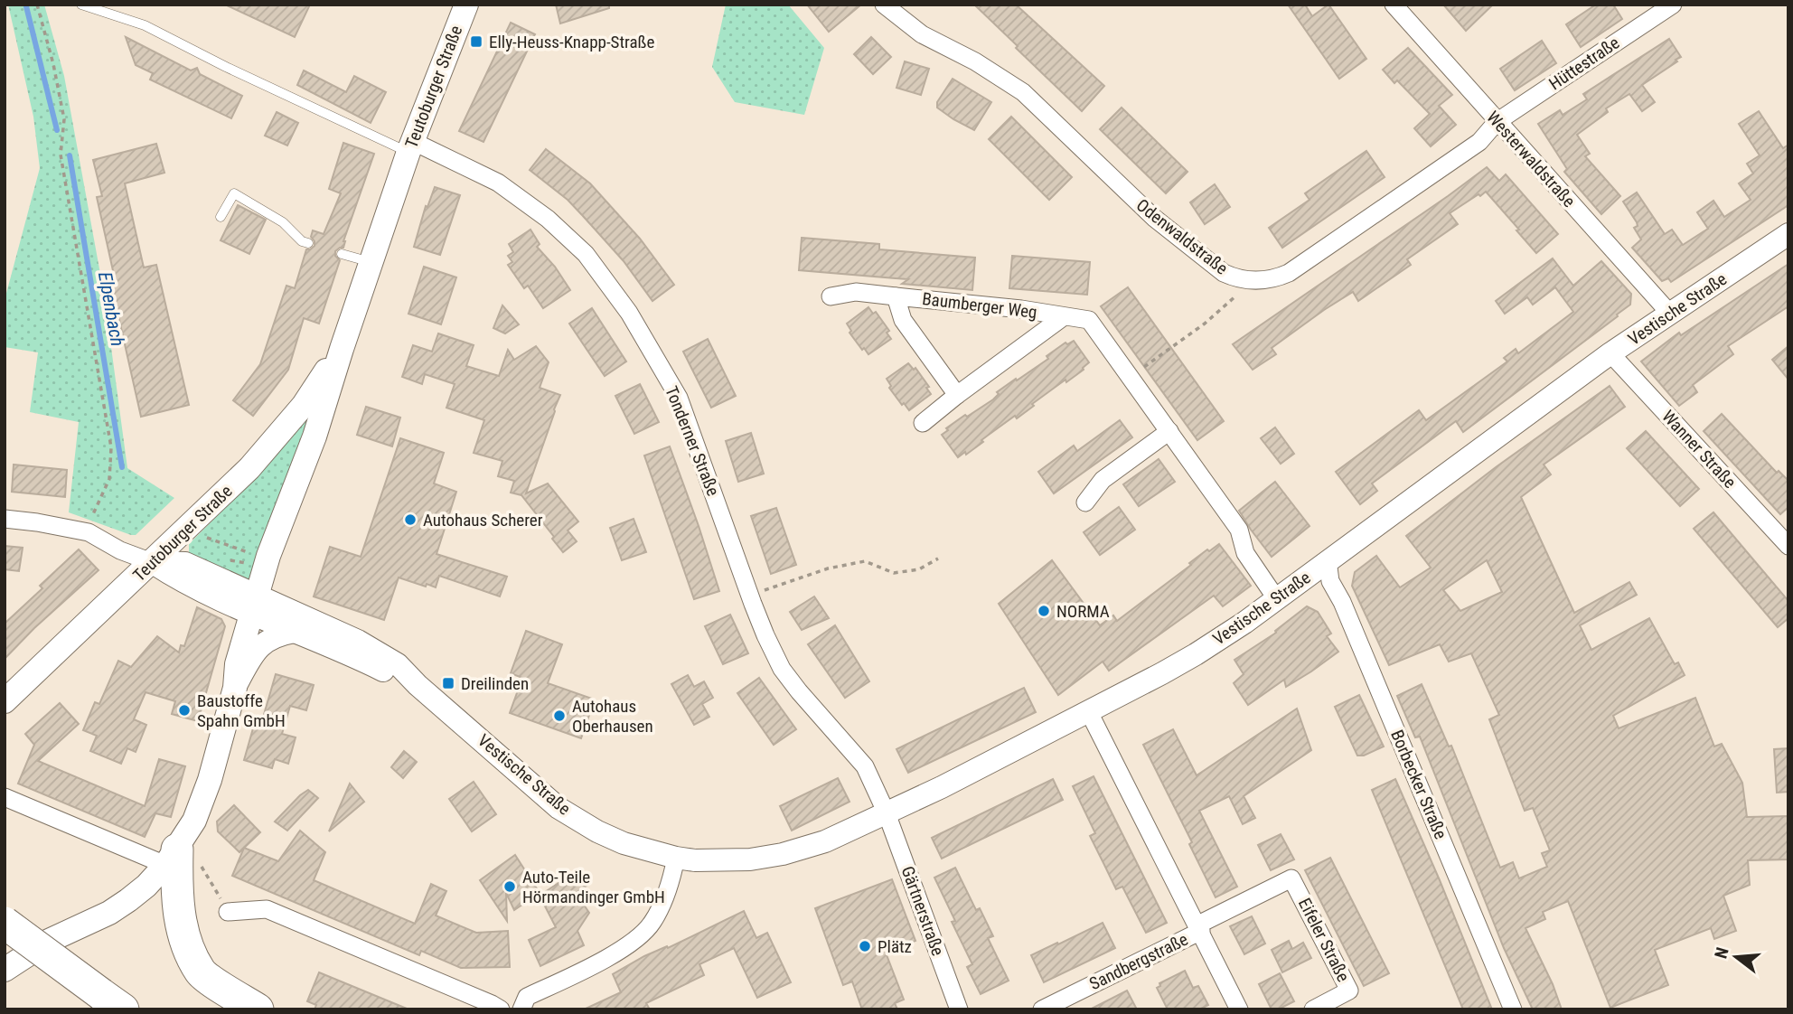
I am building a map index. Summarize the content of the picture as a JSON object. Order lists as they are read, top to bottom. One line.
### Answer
{"streets":{"main road":["Teutoburger Straße"],"street":["Hüttestraße","Westerwaldstraße","Odenwaldstraße","Baumberger Weg","Vestische Straße","Tonderner Straße","Wanner Straße","Borbecker Straße","Gärtnerstraße","Eifeler Straße","Sandbergstraße"]},"crossings":[["Hüttestraße","Westerwaldstraße"],["Hüttestraße","Odenwaldstraße"],["Teutoburger Straße","Vestische Straße"],["Teutoburger Straße","Tonderner Straße"],["Westerwaldstraße","Odenwaldstraße"],["Westerwaldstraße","Vestische Straße"],["Baumberger Weg","Vestische Straße"],["Vestische Straße","Tonderner Straße"],["Vestische Straße","Wanner Straße"],["Vestische Straße","Borbecker Straße"],["Vestische Straße","Gärtnerstraße"],["Tonderner Straße","Gärtnerstraße"],["Eifeler Straße","Sandbergstraße"]],"water":["Elpenbach"],"places":{"transit":["Elly-Heuss-Knapp-Straße","Dreilinden"],"other":["Autohaus Scherer","NORMA","Baustoffe Spahn GmbH","Autohaus Oberhausen","Auto-Teile Hörmandinger GmbH","Plätz"]},"north":"left"}
